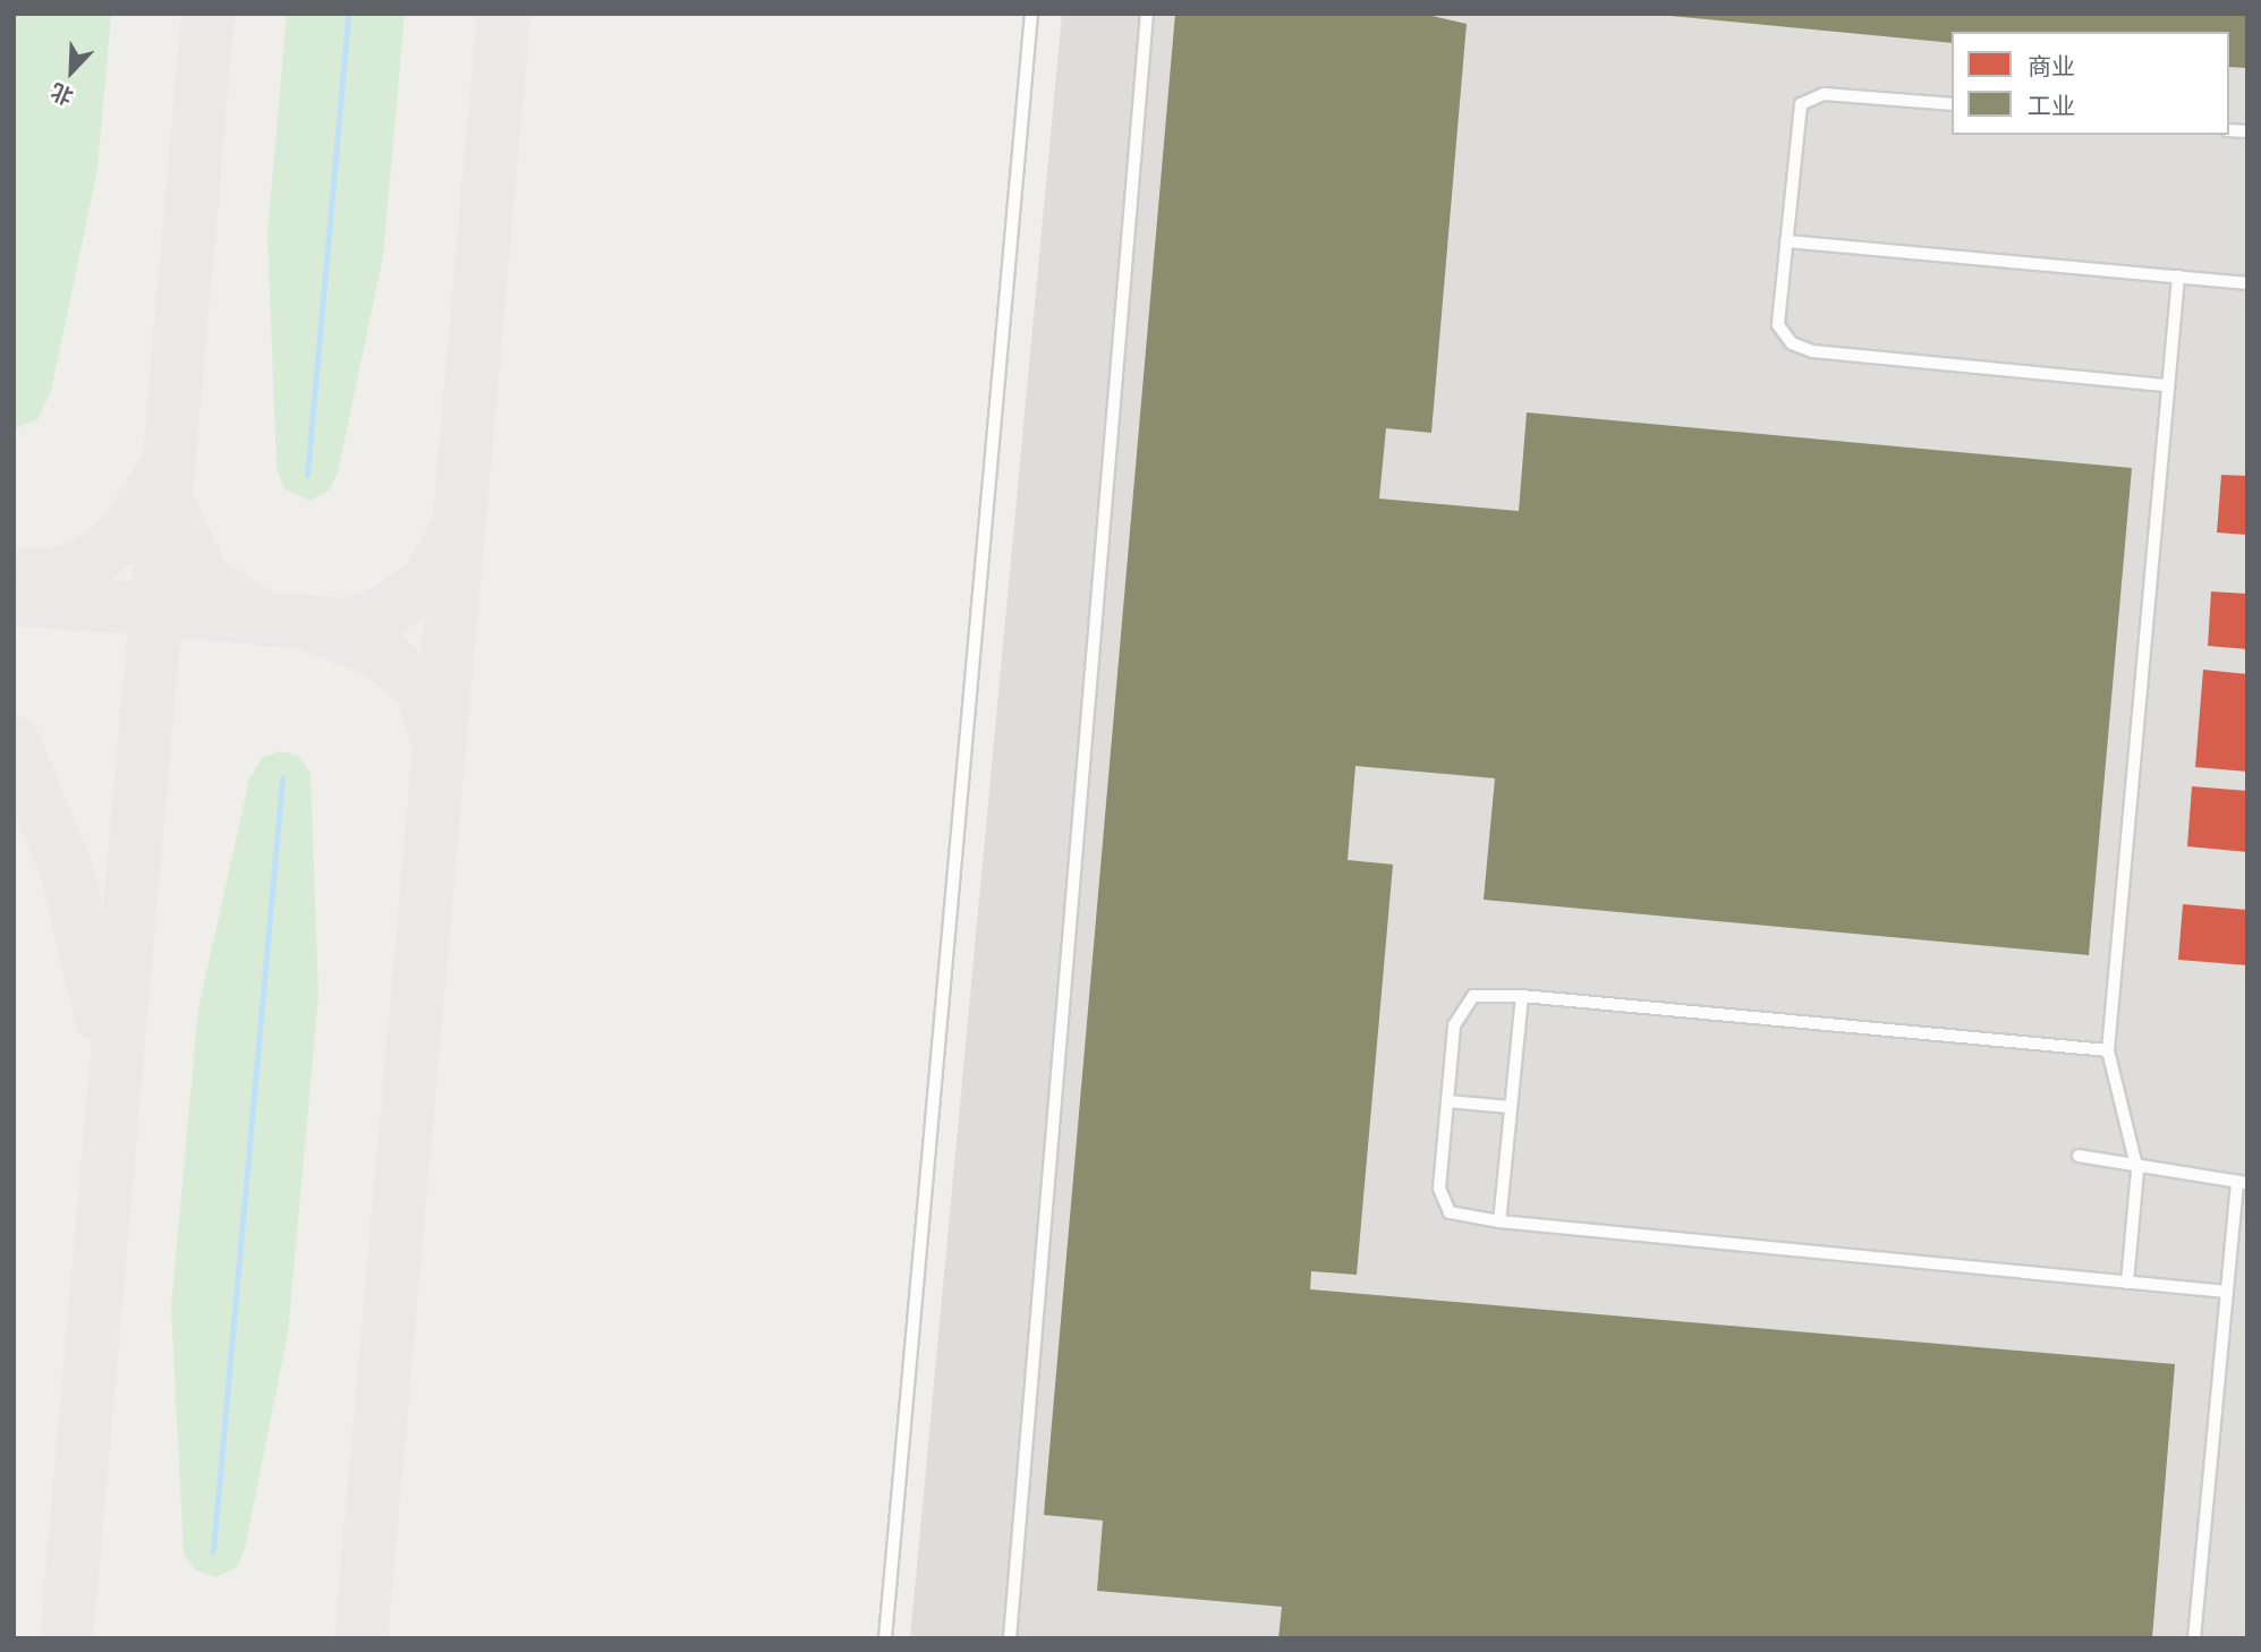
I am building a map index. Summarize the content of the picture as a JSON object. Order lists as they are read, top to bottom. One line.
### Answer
{"legend":["商业","工业"],"north":"bottom left"}
